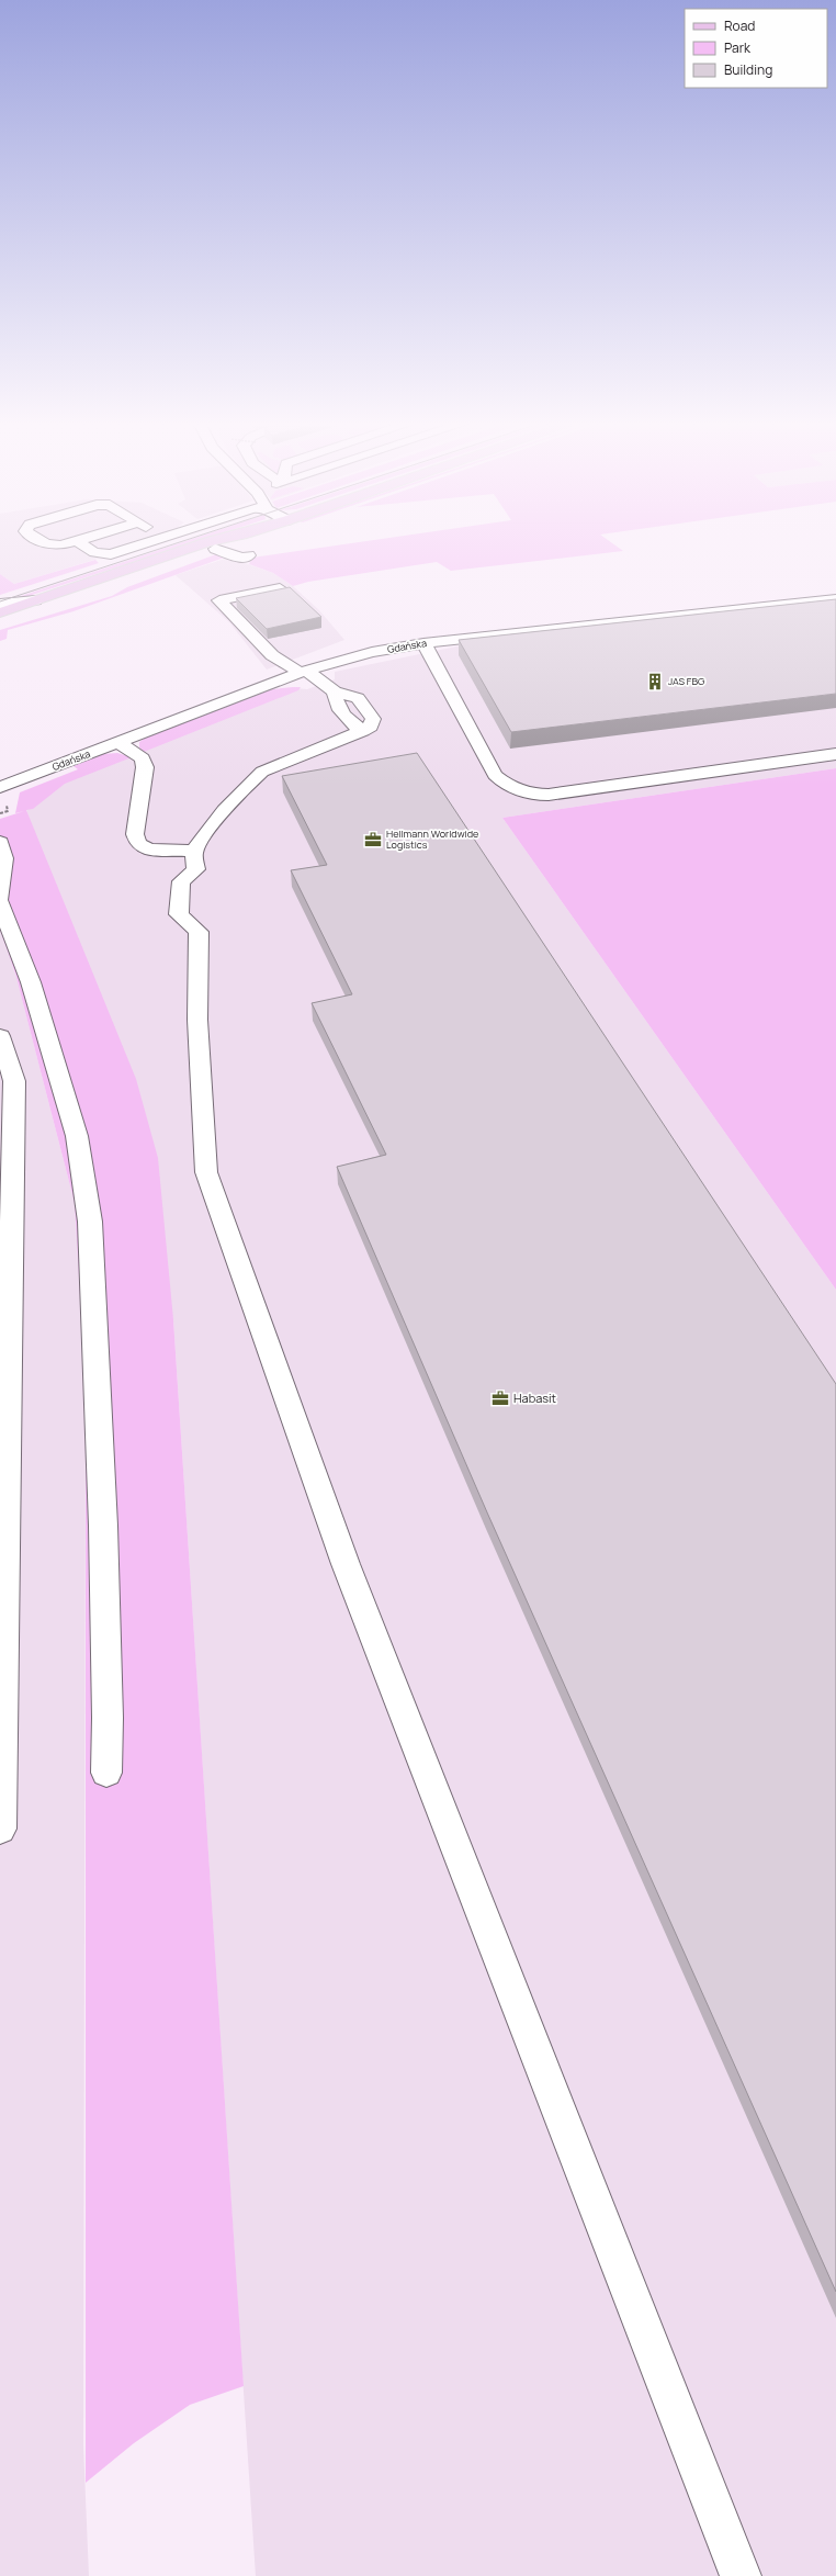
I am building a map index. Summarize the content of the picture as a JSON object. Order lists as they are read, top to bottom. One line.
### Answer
{"streets":{"street":["Gdańska"]},"places":{"building":["JAS FBG"],"office":["Hellmann Worldwide Logistics","Habasit"]},"legend":["Road","Park","Building"]}
